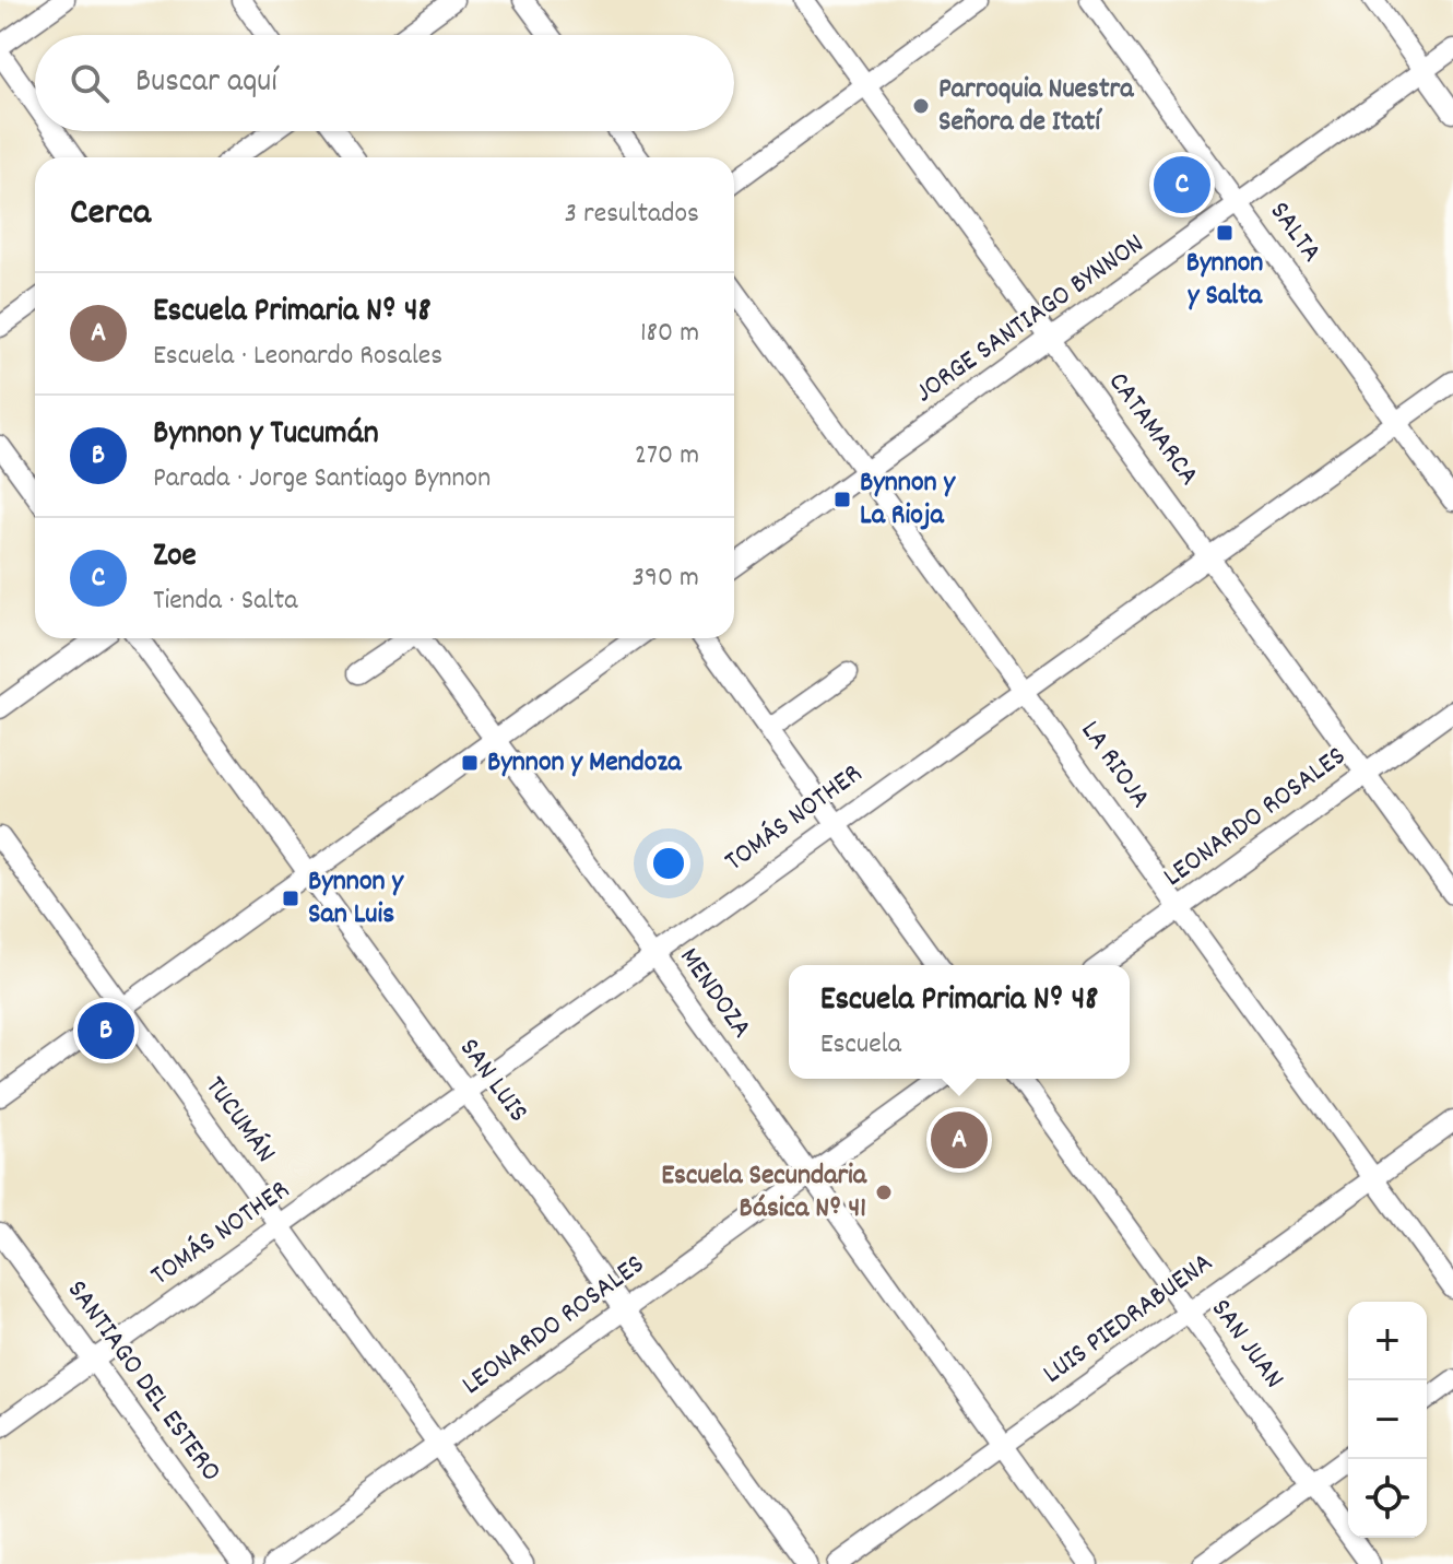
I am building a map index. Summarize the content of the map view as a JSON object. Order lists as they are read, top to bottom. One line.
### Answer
{"streets":{"street":["SALTA","JORGE SANTIAGO BYNNON","CATAMARCA","LA RIOJA","LEONARDO ROSALES","TOMÁS NOTHER","MENDOZA","SAN LUIS","TUCUMÁN","LUIS PIEDRABUENA","SAN JUAN","SANTIAGO DEL ESTERO"]},"crossings":[["SALTA","JORGE SANTIAGO BYNNON"],["SALTA","TOMÁS NOTHER"],["JORGE SANTIAGO BYNNON","CATAMARCA"],["JORGE SANTIAGO BYNNON","LA RIOJA"],["CATAMARCA","LEONARDO ROSALES"],["CATAMARCA","TOMÁS NOTHER"],["LA RIOJA","LEONARDO ROSALES"],["LA RIOJA","TOMÁS NOTHER"],["LA RIOJA","LUIS PIEDRABUENA"],["LEONARDO ROSALES","MENDOZA"],["LEONARDO ROSALES","SAN LUIS"],["LEONARDO ROSALES","TUCUMÁN"],["TOMÁS NOTHER","MENDOZA"],["TOMÁS NOTHER","SAN LUIS"],["TOMÁS NOTHER","TUCUMÁN"],["TOMÁS NOTHER","SANTIAGO DEL ESTERO"],["MENDOZA","LUIS PIEDRABUENA"],["LUIS PIEDRABUENA","SAN JUAN"]],"places":{"other":["Parroquia Nuestra Señora de Itatí","Escuela Secundaria Básica Nº 41"],"transit":["Bynnon y Salta","Bynnon y La Rioja","Bynnon y Mendoza","Bynnon y San Luis"]},"page":{"search":"Buscar aquí","pins":["C","B","A"],"heading":["Cerca","3 resultados"],"list":[{"mark":"A","name":"Escuela Primaria Nº 48","note":"Escuela · Leonardo Rosales","value":"180 m"},{"mark":"B","name":"Bynnon y Tucumán","note":"Parada · Jorge Santiago Bynnon","value":"270 m"},{"mark":"C","name":"Zoe","note":"Tienda · Salta","value":"390 m"}],"popup":["Escuela Primaria Nº 48","Escuela"],"map_buttons":["+","−"]}}
